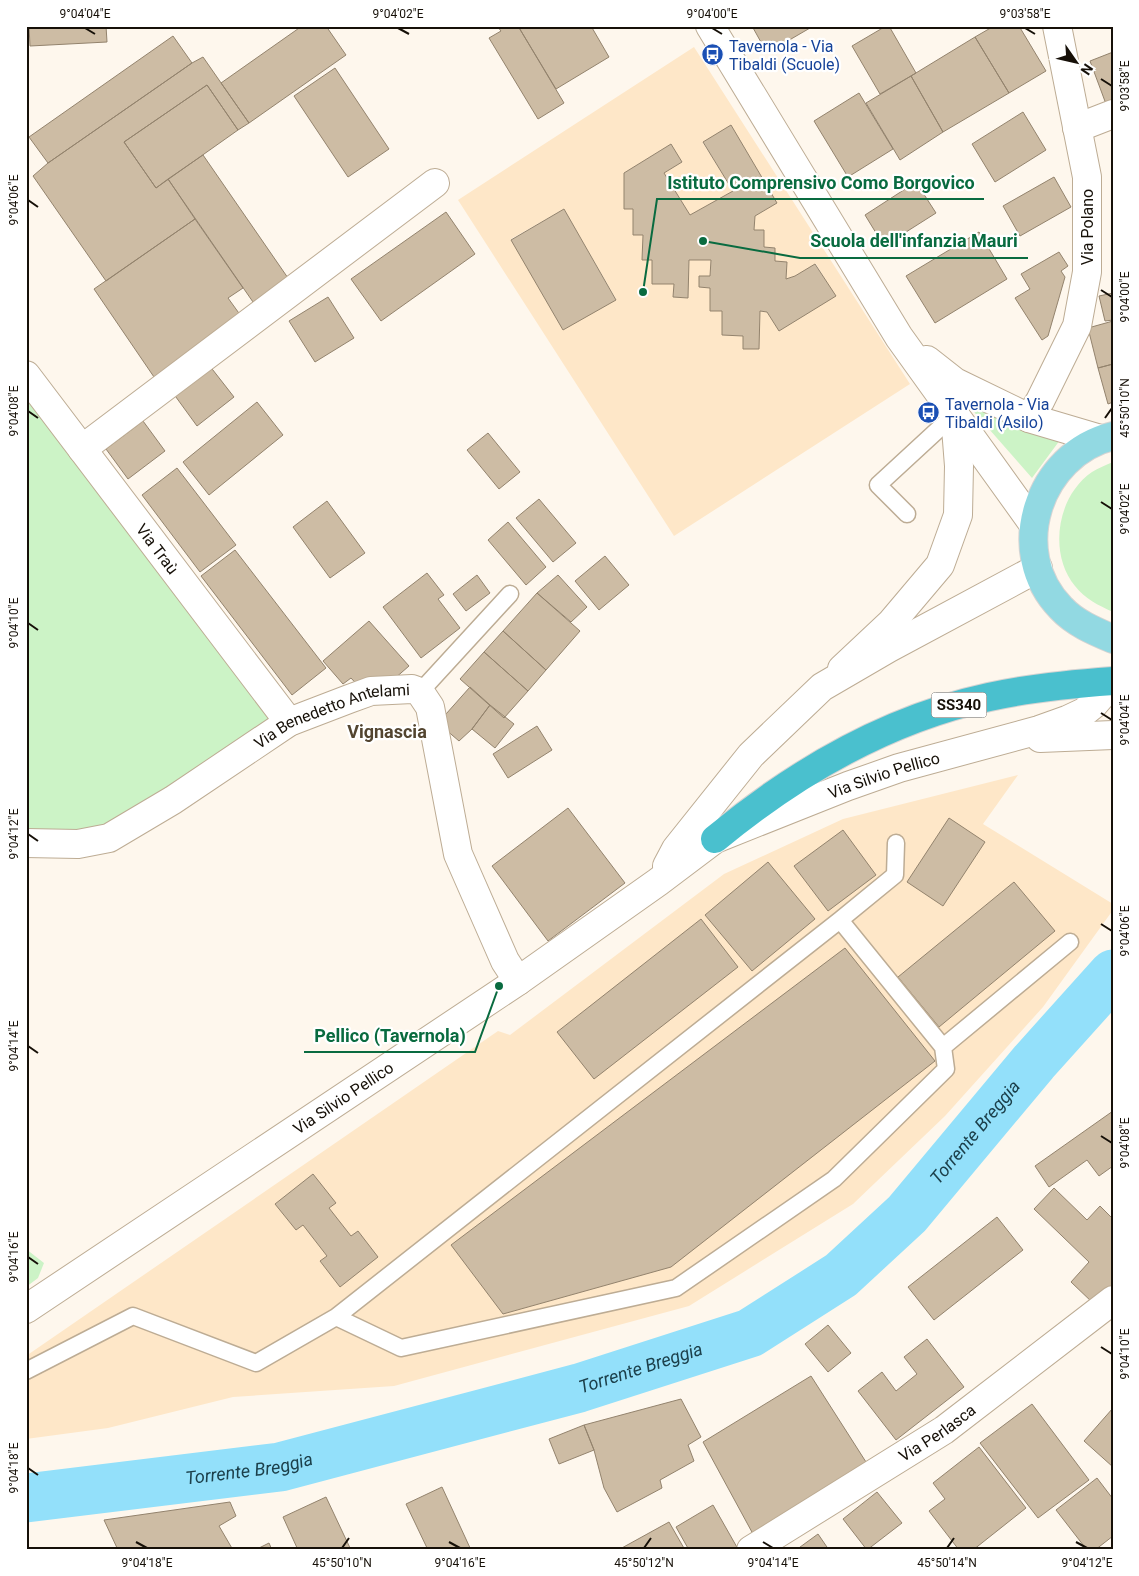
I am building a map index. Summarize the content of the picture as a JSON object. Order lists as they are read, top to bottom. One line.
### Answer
{"streets":{"highway":["SS340"],"street":["Via Polano","Via Traù","Via Benedetto Antelami","Via Silvio Pellico","Via Perlasca"]},"crossings":[["Via Traù","Via Benedetto Antelami"],["SS340","Via Silvio Pellico"],["Via Benedetto Antelami","Via Silvio Pellico"]],"districts":["Vignascia"],"water":["Torrente Breggia"],"places":{"bus stop":["Tavernola - Via Tibaldi (Scuole)","Tavernola - Via Tibaldi (Asilo)"],"other":["Scuola dell'infanzia Mauri","Istituto Comprensivo Como Borgovico","Pellico (Tavernola)"]},"north":"bottom right","coordinates":["9°04'04\"E","9°04'02\"E","9°04'00\"E","9°03'58\"E","9°04'06\"E","45°50'10\"N","9°04'08\"E","9°04'10\"E","9°04'12\"E","9°04'14\"E","9°04'16\"E","9°04'18\"E","45°50'12\"N","45°50'14\"N"]}
